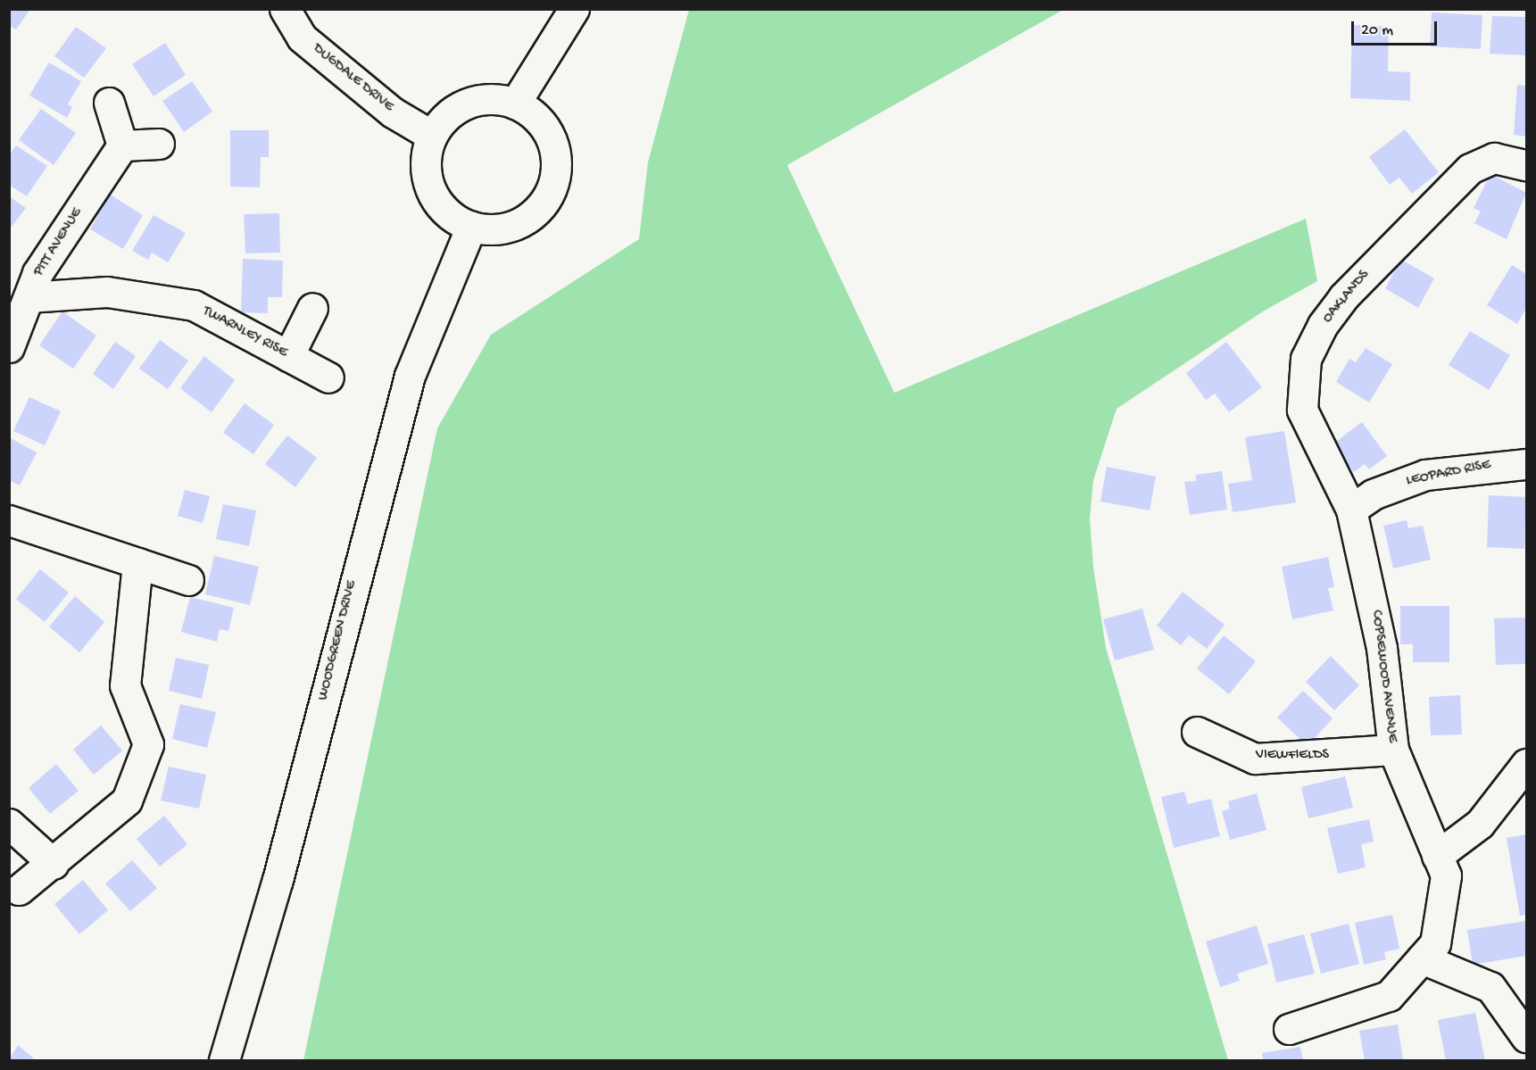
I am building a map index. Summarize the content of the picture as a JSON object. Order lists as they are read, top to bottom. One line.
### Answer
{"streets":{"street":["DUGDALE DRIVE","PITT AVENUE","OAKLANDS","TWARNLEY RISE","LEOPARD RISE","WOODGREEN DRIVE","COPSEWOOD AVENUE","VIEWFIELDS"]},"crossings":[["DUGDALE DRIVE","WOODGREEN DRIVE"],["PITT AVENUE","TWARNLEY RISE"],["OAKLANDS","LEOPARD RISE"],["OAKLANDS","COPSEWOOD AVENUE"],["LEOPARD RISE","COPSEWOOD AVENUE"],["COPSEWOOD AVENUE","VIEWFIELDS"]],"scale_bar":"20 m"}
